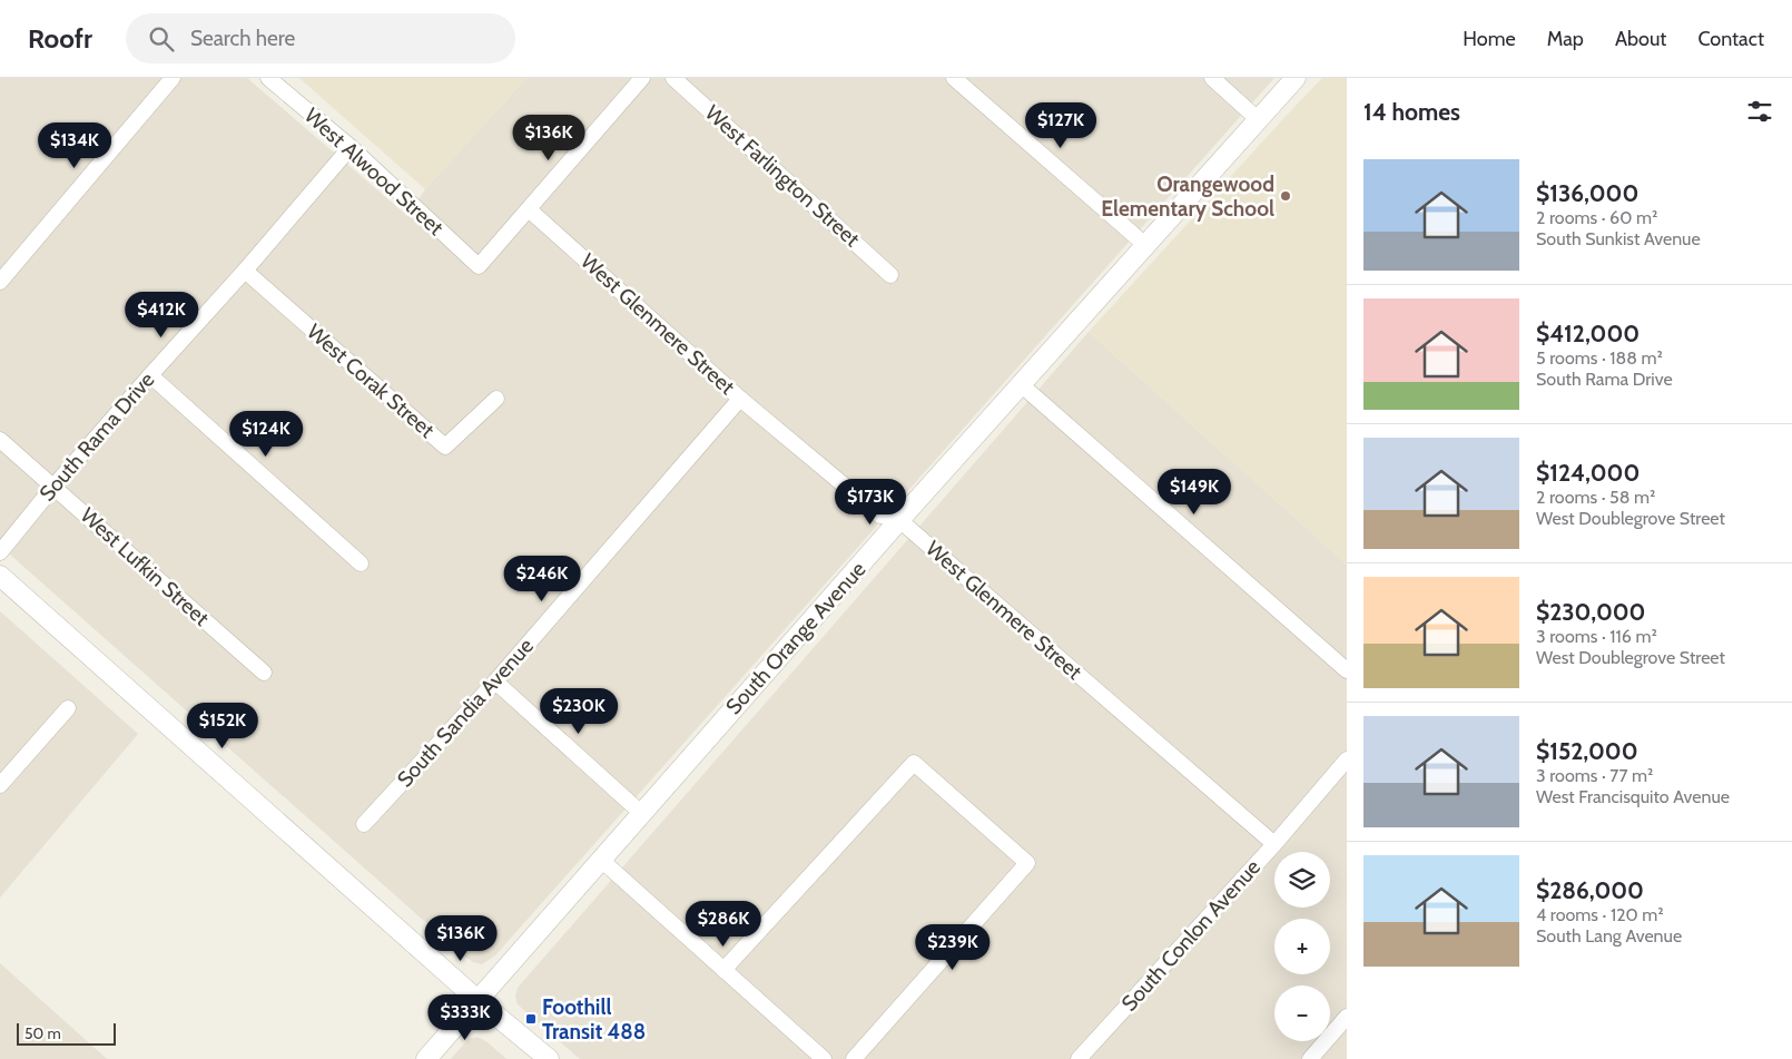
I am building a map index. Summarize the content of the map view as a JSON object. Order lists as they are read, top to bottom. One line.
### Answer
{"streets":{"street":["West Alwood Street","West Farlington Street","West Glenmere Street","West Corak Street","South Rama Drive","West Lufkin Street","South Orange Avenue","South Sandia Avenue","South Conlon Avenue"]},"crossings":[["West Alwood Street","West Glenmere Street"],["West Alwood Street","South Rama Drive"],["West Glenmere Street","South Orange Avenue"],["West Glenmere Street","South Sandia Avenue"],["West Glenmere Street","South Conlon Avenue"],["West Corak Street","South Rama Drive"],["South Rama Drive","West Lufkin Street"]],"places":{"other":["Orangewood Elementary School"],"transit":["Foothill Transit 488"]},"scale_bar":"50 m","page":{"header":"Roofr","search":"Search here","nav":["Home","Map","About","Contact"],"heading":"14 homes","price":["$127K","$136K","$134K","$412K","$124K","$149K","$173K","$246K","$230K","$152K","$286K","$136K","$239K","$333K"],"list":[{"name":"$136,000","note":"2 rooms · 60 m² · South Sunkist Avenue"},{"name":"$412,000","note":"5 rooms · 188 m² · South Rama Drive"},{"name":"$124,000","note":"2 rooms · 58 m² · West Doublegrove Street"},{"name":"$230,000","note":"3 rooms · 116 m² · West Doublegrove Street"},{"name":"$152,000","note":"3 rooms · 77 m² · West Francisquito Avenue"},{"name":"$286,000","note":"4 rooms · 120 m² · South Lang Avenue"}],"map_buttons":["+","−"],"scale":"50 m"}}
